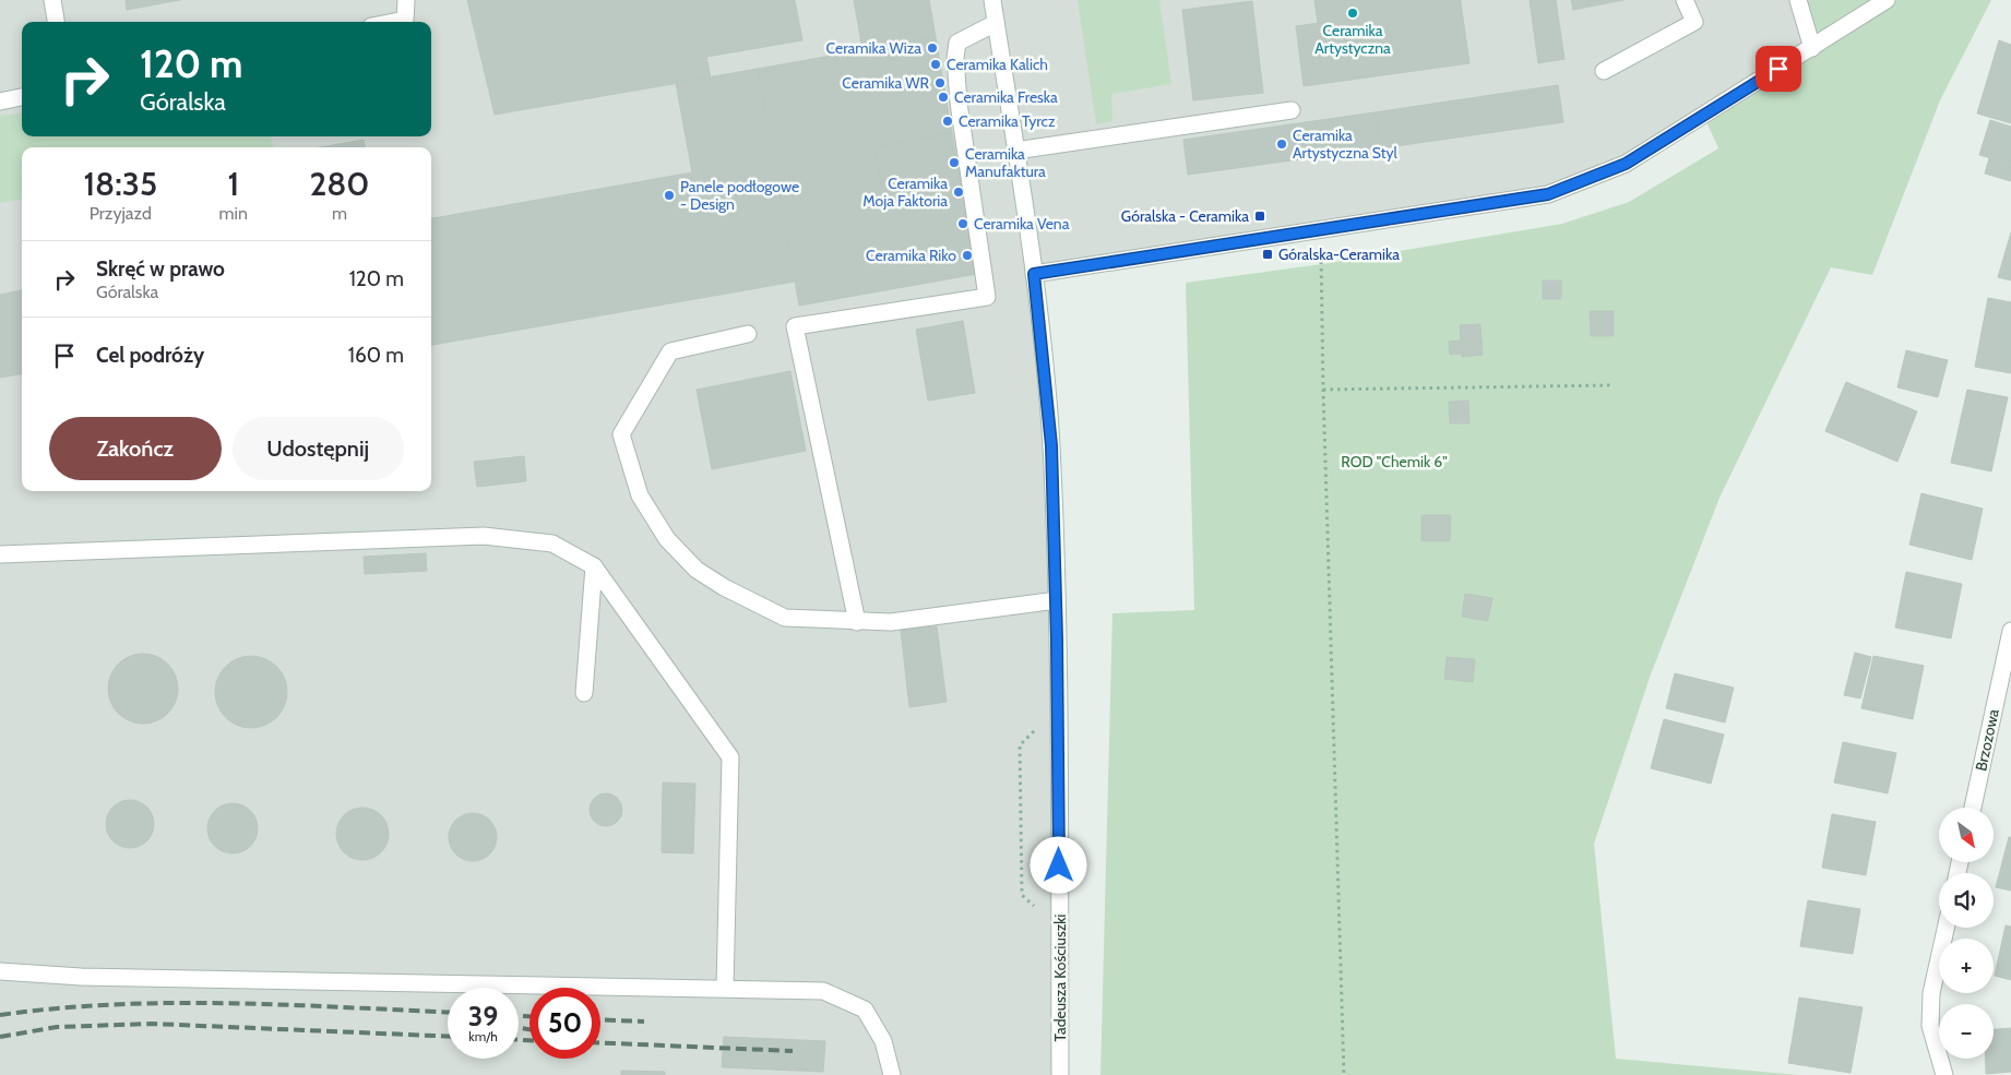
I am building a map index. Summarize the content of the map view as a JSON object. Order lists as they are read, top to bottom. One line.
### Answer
{"streets":{"street":["Brzozowa","Tadeusza Kościuszki"]},"parks":["ROD \"Chemik 6\""],"places":{"other":["Ceramika Artystyczna","Ceramika Wiza","Ceramika Kalich","Ceramika WR","Ceramika Freska","Ceramika Tyrcz","Ceramika Artystyczna Styl","Ceramika Manufaktura","Ceramika Moja Faktoria","Panele podłogowe - Design","Ceramika Vena","Ceramika Riko"],"transit":["Góralska - Ceramika","Góralska-Ceramika"]},"north":"bottom right","page":{"turn":["120 m","Góralska"],"eta":["18:35","Przyjazd","1","min","280","m"],"list":[{"name":"Skręć w prawo","note":"Góralska","value":"120 m"},{"name":"Cel podróży","value":"160 m"}],"buttons":["Zakończ","Udostępnij"],"map_buttons":["+","−"],"speed":"39 km/h","limit":"50"}}
